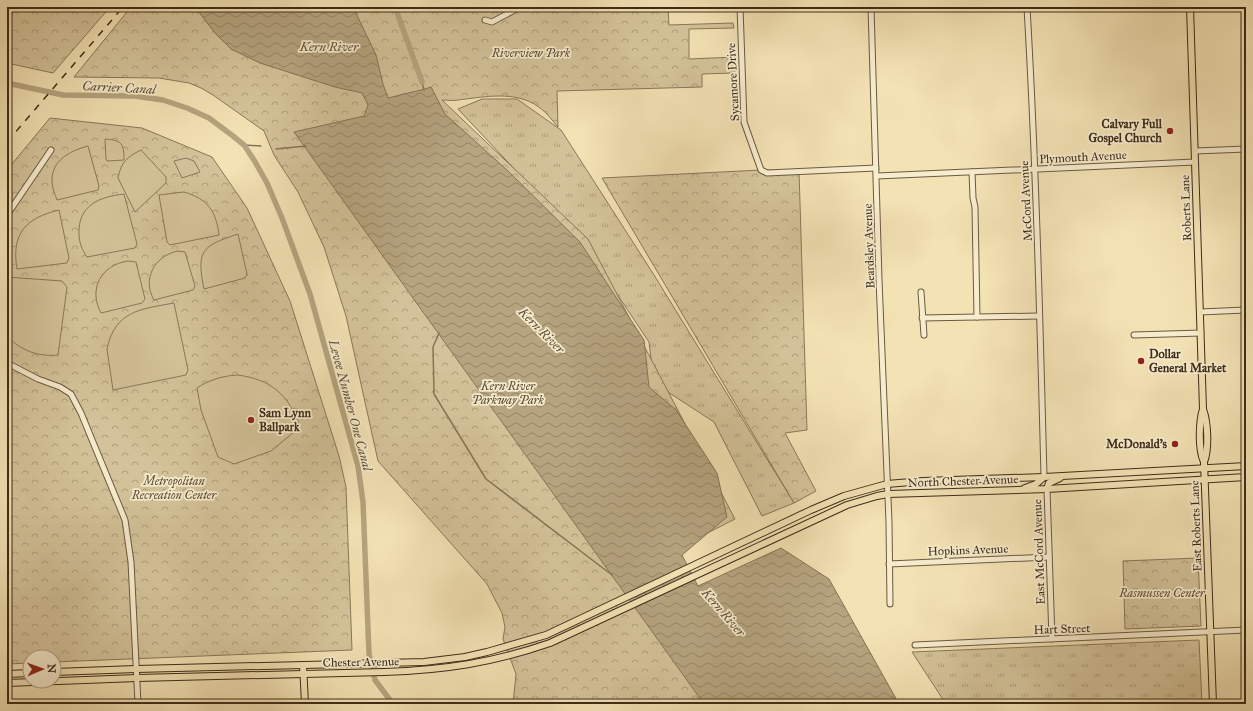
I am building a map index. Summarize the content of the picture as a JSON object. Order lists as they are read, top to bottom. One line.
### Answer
{"streets":{"main road":["Roberts Lane","North Chester Avenue","East Roberts Lane","Chester Avenue"],"street":["Sycamore Drive","Plymouth Avenue","McCord Avenue","Beardsley Avenue","Hopkins Avenue","East McCord Avenue","Hart Street"]},"crossings":[["Sycamore Drive","Beardsley Avenue"],["Plymouth Avenue","McCord Avenue"],["Plymouth Avenue","Roberts Lane"],["Plymouth Avenue","Beardsley Avenue"],["McCord Avenue","North Chester Avenue"],["Roberts Lane","North Chester Avenue"],["Roberts Lane","East Roberts Lane"],["Beardsley Avenue","North Chester Avenue"],["Beardsley Avenue","Hopkins Avenue"],["North Chester Avenue","East Roberts Lane"],["North Chester Avenue","East McCord Avenue"],["North Chester Avenue","Chester Avenue"],["East Roberts Lane","Hart Street"],["Hopkins Avenue","East McCord Avenue"],["East McCord Avenue","Hart Street"]],"water":["Kern River","Carrier Canal","Levee Number One Canal"],"parks":["Riverview Park","Kern River Parkway Park","Metropolitan Recreation Center","Rasmussen Center"],"places":["Calvary Full Gospel Church","Dollar General Market","Sam Lynn Ballpark","McDonald's"],"north":"right"}
